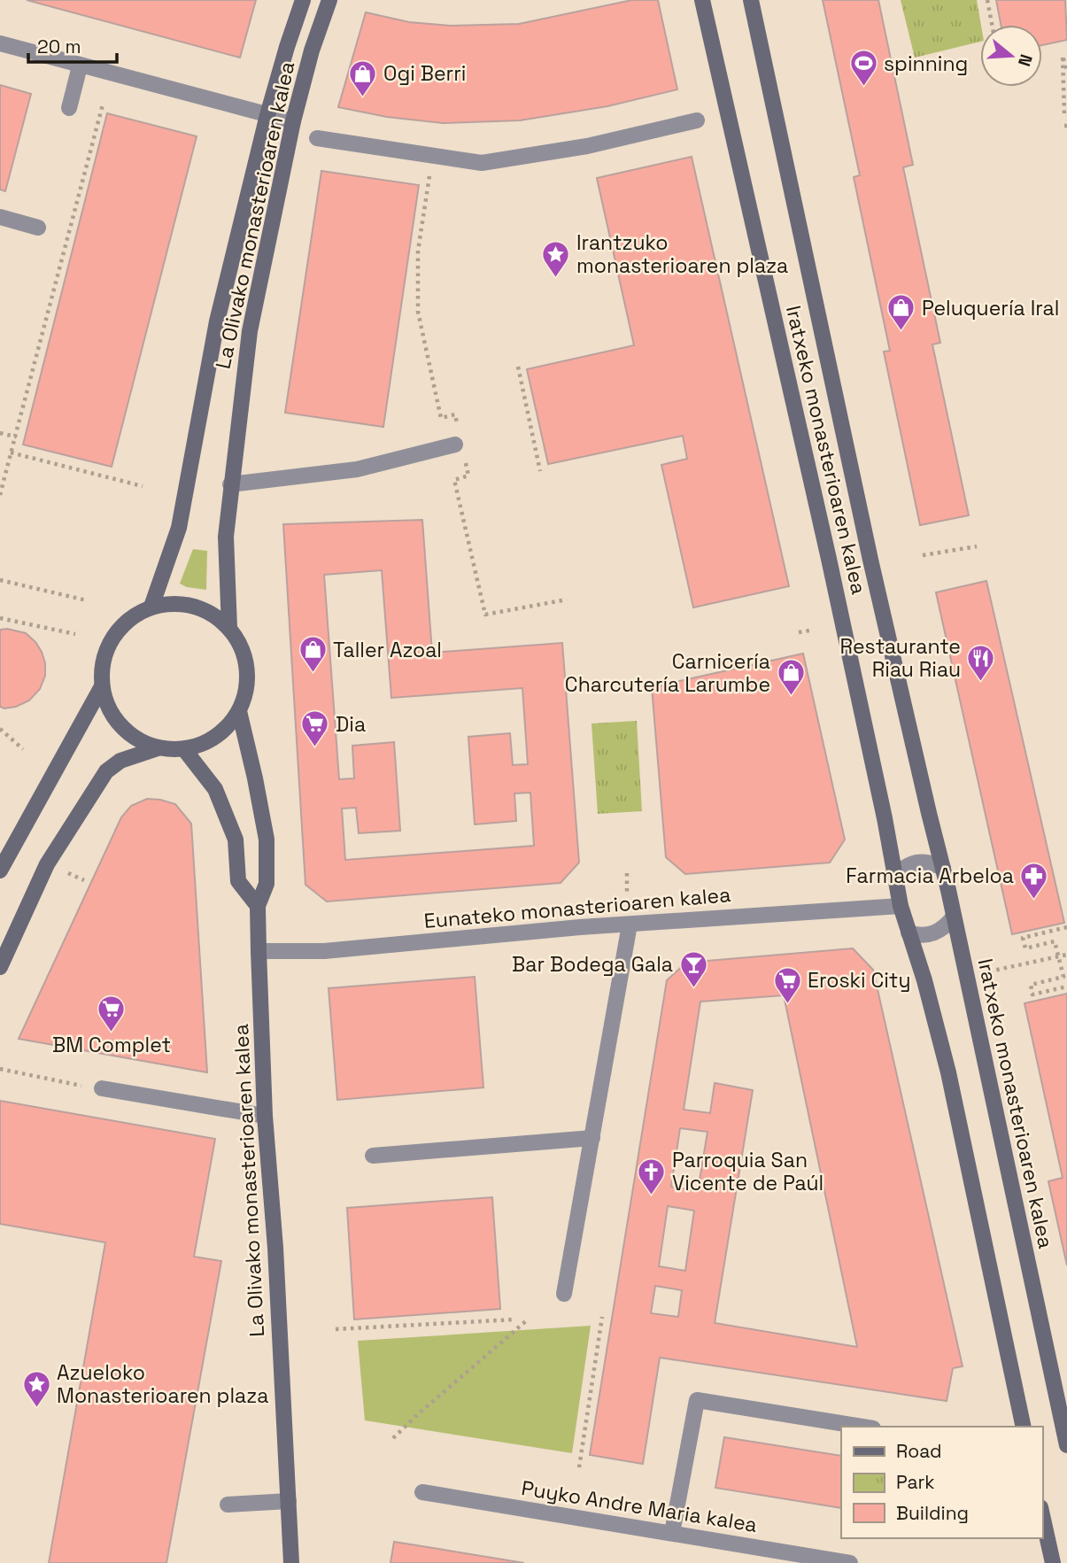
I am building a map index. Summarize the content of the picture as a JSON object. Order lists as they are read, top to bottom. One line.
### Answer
{"streets":{"street":["La Olivako monasterioaren kalea","Iratxeko monasterioaren kalea","Eunateko monasterioaren kalea","Puyko Andre Maria kalea"]},"crossings":[["La Olivako monasterioaren kalea","Eunateko monasterioaren kalea"],["Iratxeko monasterioaren kalea","Eunateko monasterioaren kalea"]],"places":{"sports":["spinning"],"shop":["Ogi Berri","Peluquería Iral","Taller Azoal","Carnicería Charcutería Larumbe"],"place":["Irantzuko monasterioaren plaza","Azueloko Monasterioaren plaza"],"restaurant":["Restaurante Riau Riau"],"supermarket":["Dia","Eroski City","BM Complet"],"pharmacy":["Farmacia Arbeloa"],"bar":["Bar Bodega Gala"],"church":["Parroquia San Vicente de Paúl"]},"legend":["Road","Park","Building"],"scale_bar":"20 m","north":"right"}
